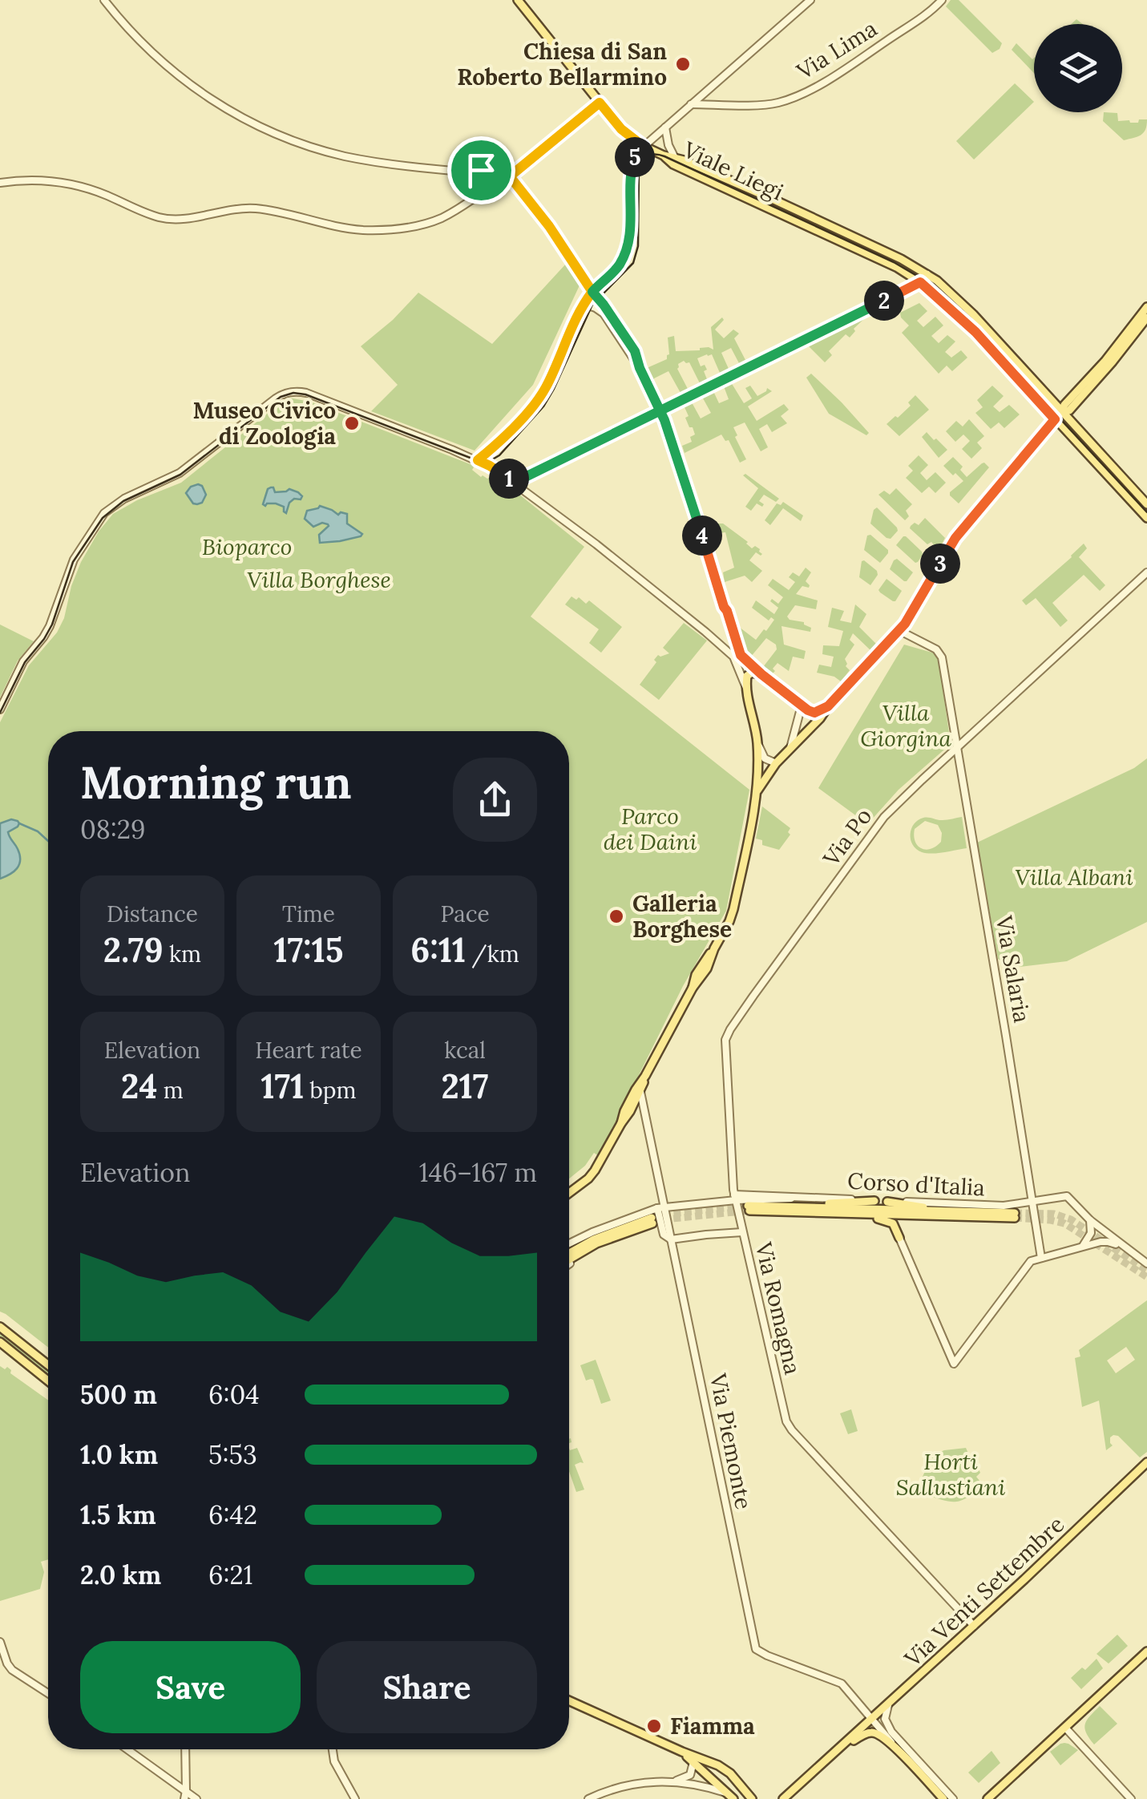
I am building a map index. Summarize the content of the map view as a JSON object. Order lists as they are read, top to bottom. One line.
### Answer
{"streets":{"main road":["Viale Liegi","Corso d'Italia","Via Venti Settembre"],"street":["Via Lima","Via Po","Via Salaria","Via Romagna","Via Piemonte"]},"crossings":[["Via Po","Via Salaria"],["Via Po","Corso d'Italia"],["Via Po","Via Romagna"],["Via Salaria","Corso d'Italia"],["Corso d'Italia","Via Romagna"],["Corso d'Italia","Via Piemonte"],["Via Romagna","Via Venti Settembre"],["Via Piemonte","Via Venti Settembre"]],"parks":["Bioparco","Villa Borghese","Villa Giorgina","Parco dei Daini","Villa Albani","Horti Sallustiani"],"places":["Chiesa di San Roberto Bellarmino","Museo Civico di Zoologia","Galleria Borghese","Fiamma"],"page":{"pins":["5","2","1","4","3"],"heading":["Morning run","08:29"],"stats":[["Distance","2.79 km"],["Time","17:15"],["Pace","6:11 /km"],["Elevation","24 m"],["Heart rate","171 bpm"],["kcal","217"]],"chart":["Elevation","146–167 m"],"list":[{"name":"500 m","note":"6:04"},{"name":"1.0 km","note":"5:53"},{"name":"1.5 km","note":"6:42"},{"name":"2.0 km","note":"6:21"}],"buttons":["Save","Share"]}}
